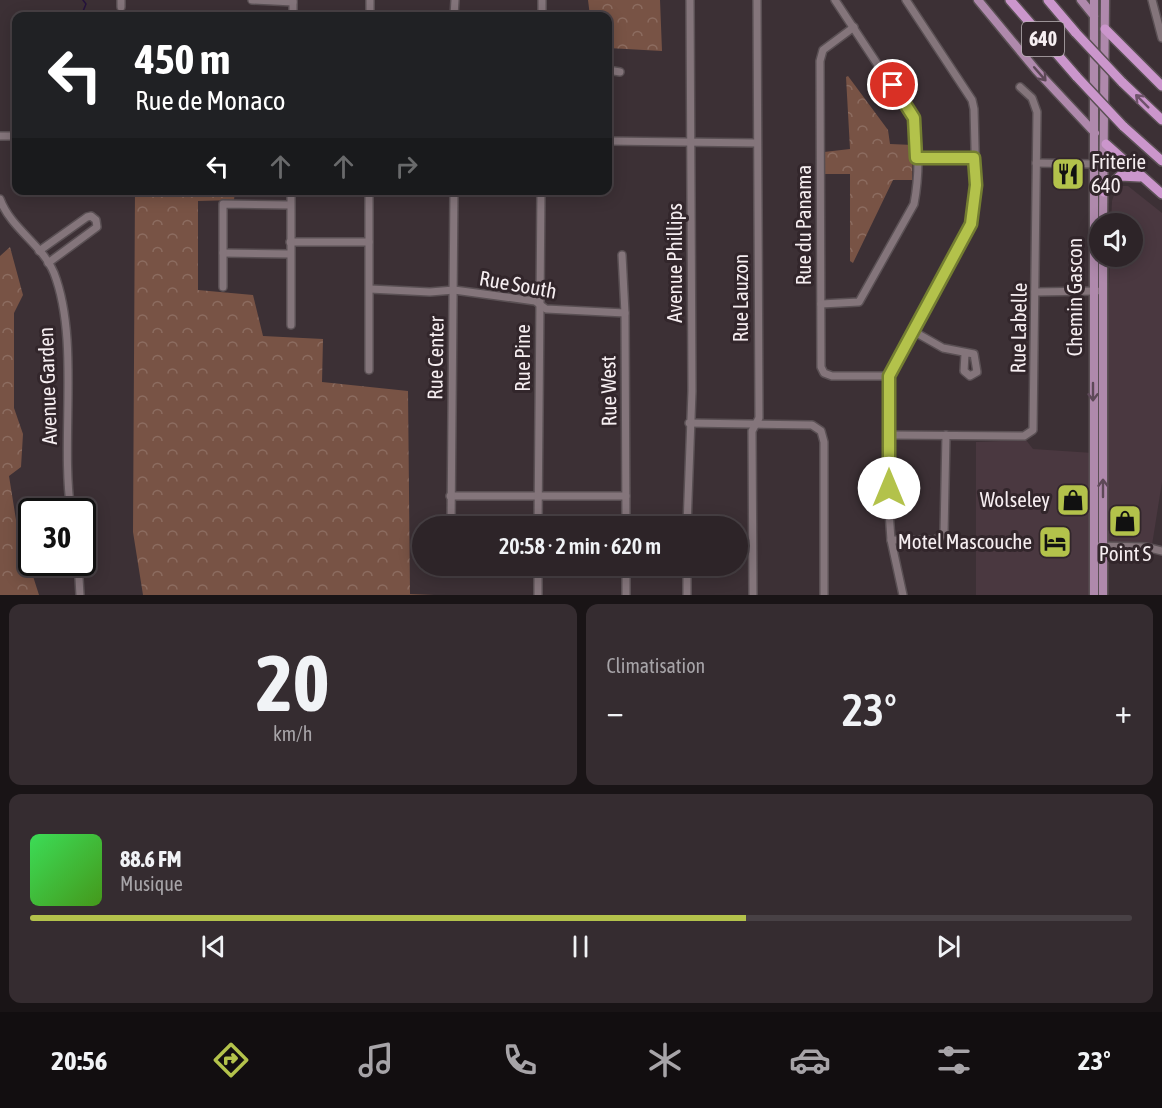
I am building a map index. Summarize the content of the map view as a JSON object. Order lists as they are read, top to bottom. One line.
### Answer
{"streets":{"highway":["640"],"main road":["Chemin Gascon"],"street":["Rue du Panama","Avenue Phillips","Rue South","Rue Lauzon","Rue Labelle","Rue Center","Rue Pine","Avenue Garden","Rue West"]},"crossings":[["Rue South","Rue Center"],["Rue South","Rue Pine"],["Rue South","Rue West"]],"places":{"restaurant":["Friterie 640"],"shop":["Wolseley","Point S"],"hotel":["Motel Mascouche"]},"page":{"turn":["450 m","Rue de Monaco"],"limit":"30","trip":"20:58 · 2 min · 620 m","tile":[["20","km/h"],"Climatisation"],"heat":["−","23°","+"],"song":["88.6 FM","Musique"],"tabs":["20:56","23°"]}}
